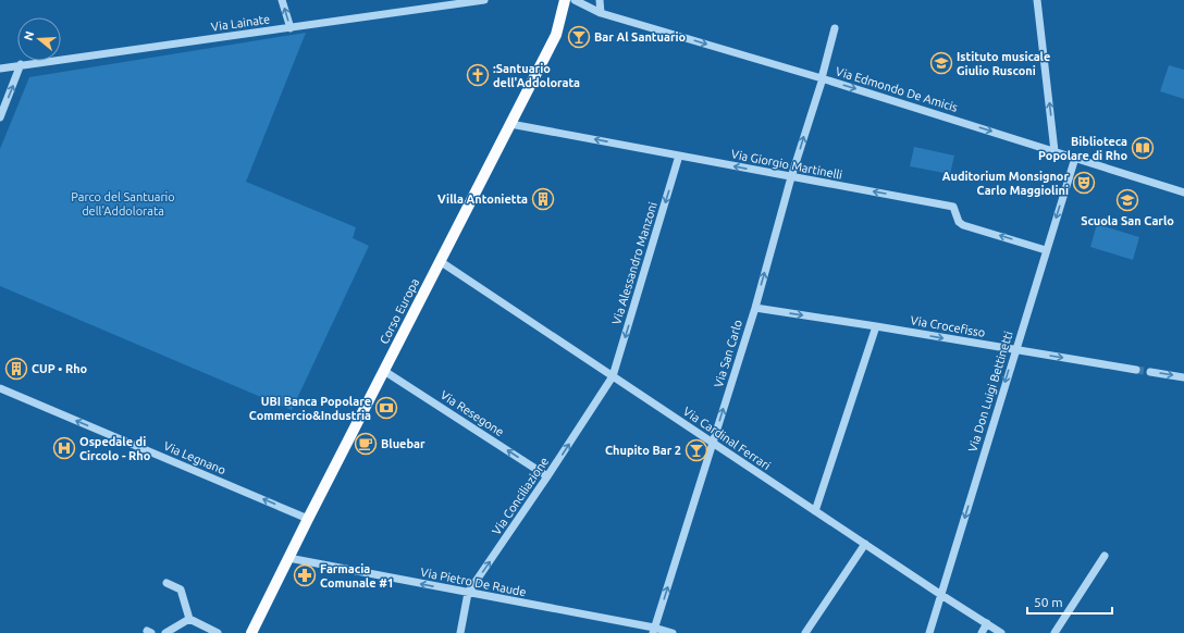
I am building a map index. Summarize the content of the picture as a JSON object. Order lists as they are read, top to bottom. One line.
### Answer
{"streets":{"main road":["Corso Europa"],"street":["Via Lainate","Via Edmondo De Amicis","Via Giorgio Martinelli","Via Alessandro Manzoni","Via Crocefisso","Via San Carlo","Via Don Luigi Bettinetti","Via Resegone","Via Cardinal Ferrari","Via Legnano","Via Conciliazione","Via Pietro De Raude"]},"crossings":[["Via Edmondo De Amicis","Via San Carlo"],["Via Edmondo De Amicis","Via Don Luigi Bettinetti"],["Via Giorgio Martinelli","Via Alessandro Manzoni"],["Via Giorgio Martinelli","Corso Europa"],["Via Giorgio Martinelli","Via San Carlo"],["Via Giorgio Martinelli","Via Don Luigi Bettinetti"],["Via Alessandro Manzoni","Via Cardinal Ferrari"],["Via Alessandro Manzoni","Via Conciliazione"],["Corso Europa","Via Resegone"],["Corso Europa","Via Cardinal Ferrari"],["Corso Europa","Via Legnano"],["Corso Europa","Via Pietro De Raude"],["Via Crocefisso","Via San Carlo"],["Via Crocefisso","Via Don Luigi Bettinetti"],["Via San Carlo","Via Cardinal Ferrari"],["Via San Carlo","Via Pietro De Raude"],["Via Don Luigi Bettinetti","Via Cardinal Ferrari"],["Via Resegone","Via Conciliazione"],["Via Cardinal Ferrari","Via Conciliazione"],["Via Conciliazione","Via Pietro De Raude"]],"one_way":["Via Edmondo De Amicis","Via Giorgio Martinelli","Via Alessandro Manzoni","Via Crocefisso","Via San Carlo","Via Don Luigi Bettinetti","Via Resegone","Via Legnano","Via Conciliazione","Via Pietro De Raude"],"parks":["Parco del Santuario dell'Addolorata"],"places":{"bar":["Bar Al Santuario","Chupito Bar 2"],"school or university":["Istituto musicale Giulio Rusconi","Scuola San Carlo"],"church":[":Santuario dell'Addolorata"],"library":["Biblioteca Popolare di Rho"],"theatre":["Auditorium Monsignor Carlo Maggiolini"],"building":["Villa Antonietta","CUP • Rho"],"bank":["UBI Banca Popolare Commercio&Industria"],"cafe":["Bluebar"],"hospital":["Ospedale di Circolo - Rho"],"pharmacy":["Farmacia Comunale #1"]},"scale_bar":"50 m","north":"left"}
